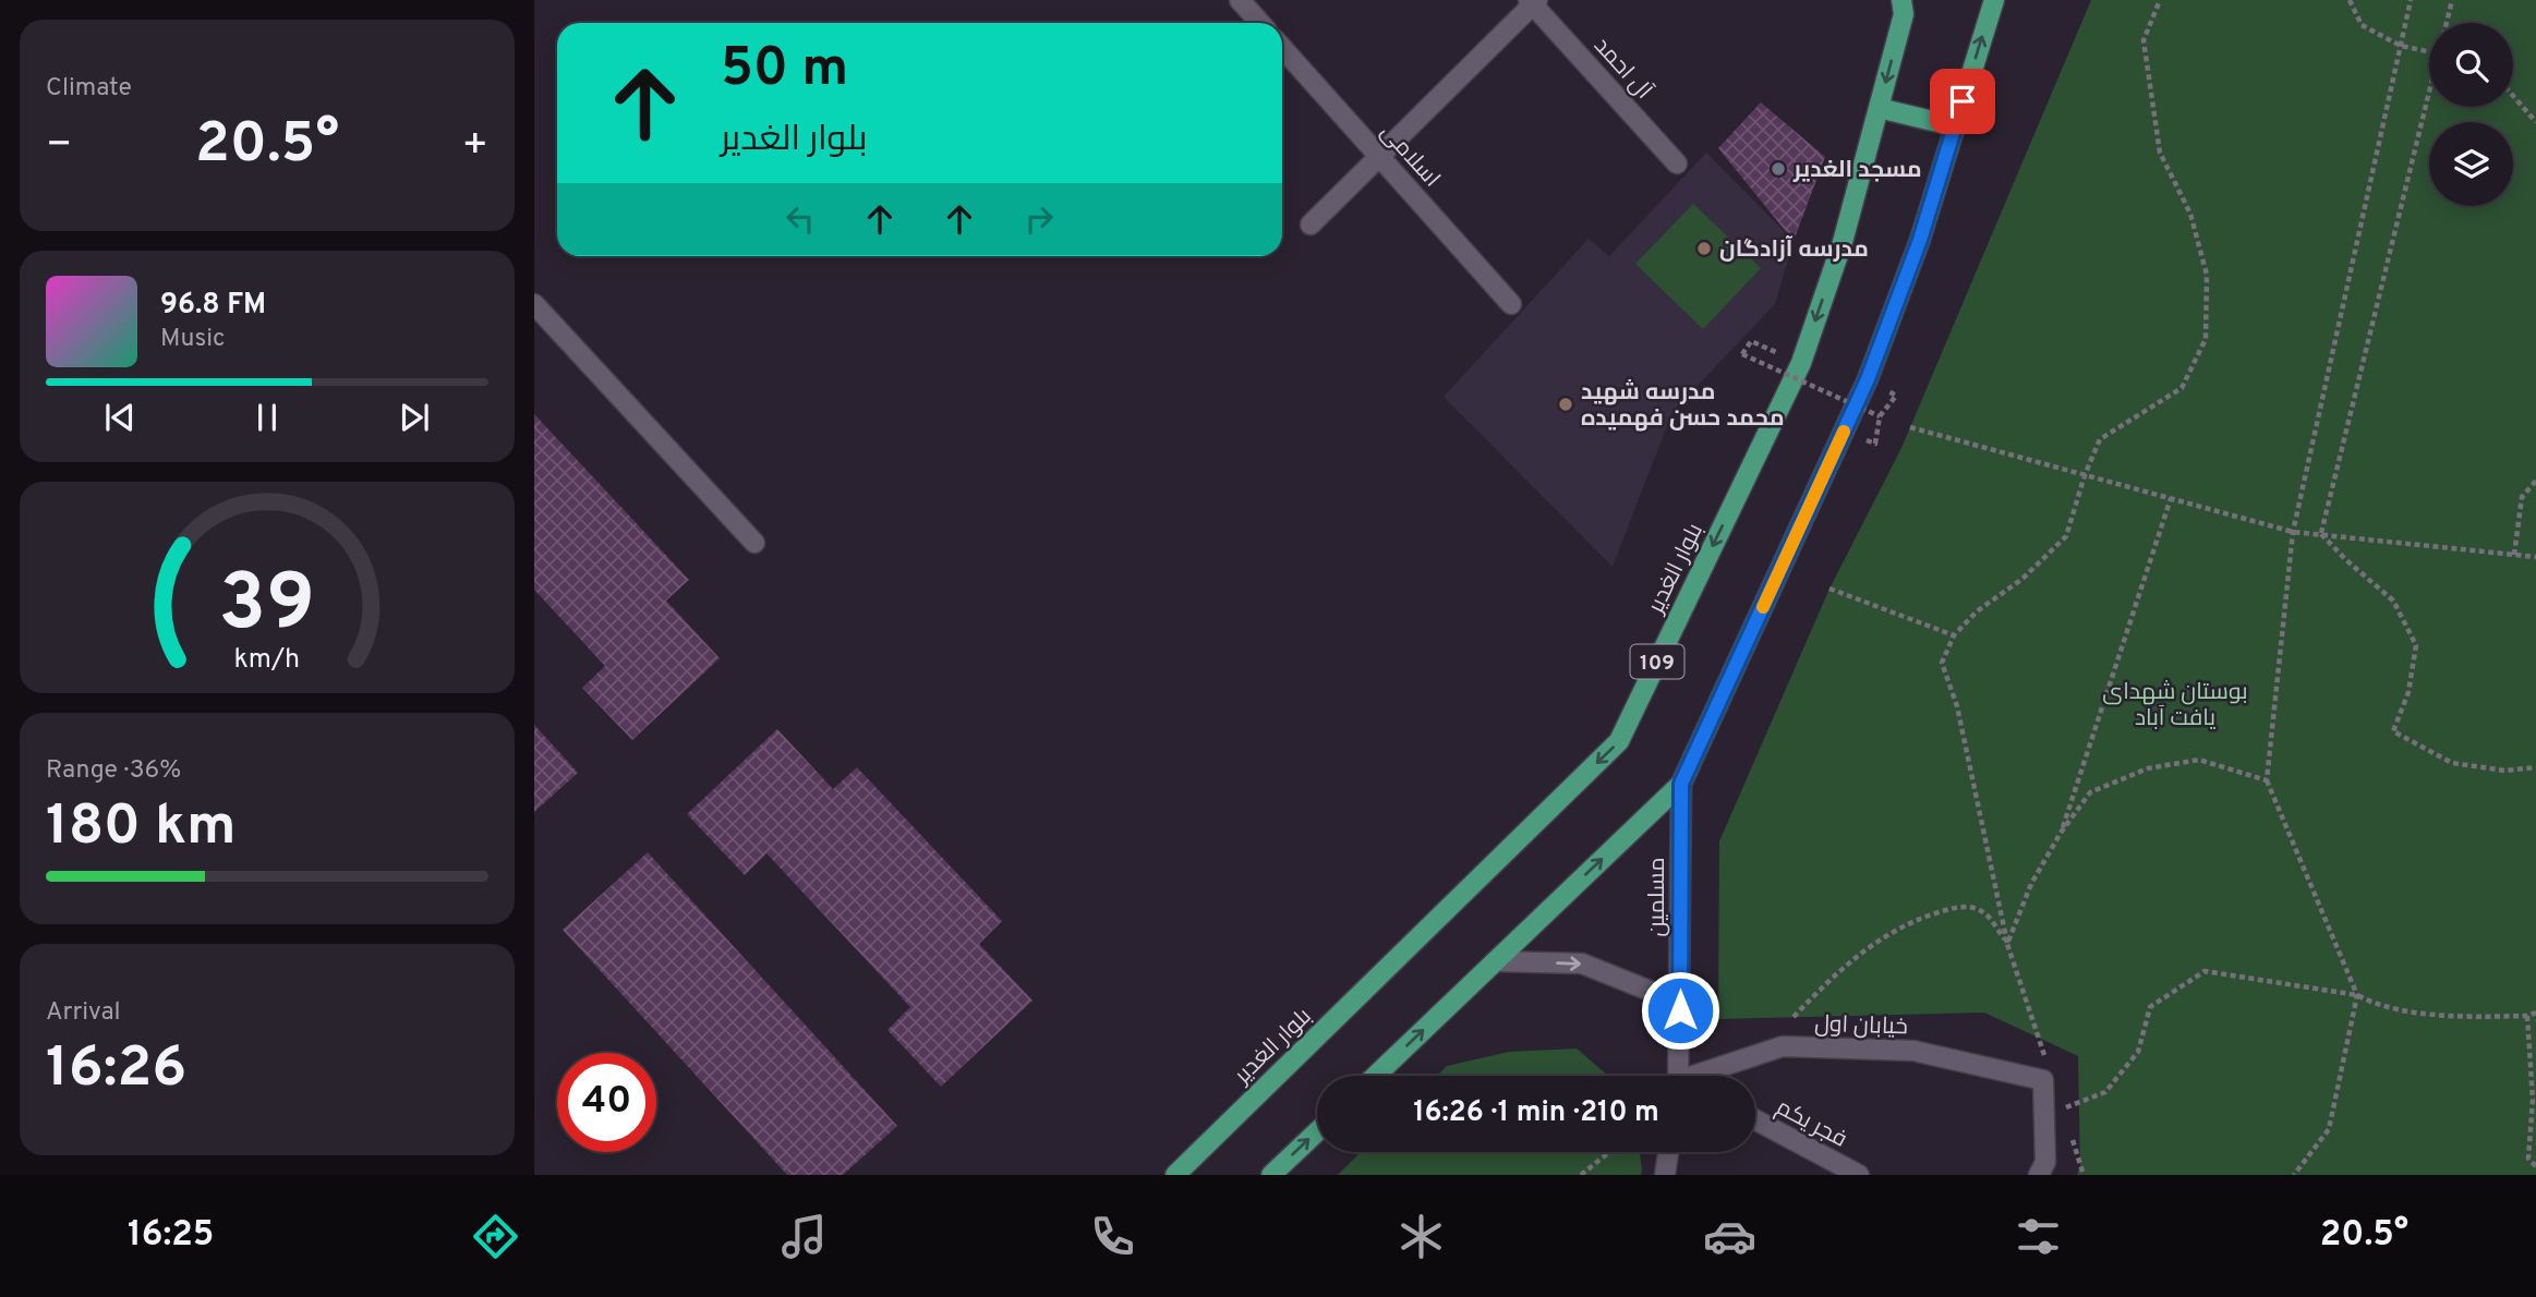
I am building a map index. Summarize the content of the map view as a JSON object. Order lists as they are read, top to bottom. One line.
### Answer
{"streets":{"main road":["بلوار الغدیر","109"],"street":["آل احمد","اسلامی","مسلمین","خیابان اول","فجر یکم"]},"parks":["بوستان شهدای یافت آباد"],"places":["مسجد الغدیر","مدرسه آزادگان","مدرسه شهید محمد حسن فهمیده"],"page":{"tile":["Climate",["Range · 36%","180 km"],["Arrival","16:26"]],"turn":["50 m","بلوار الغدیر"],"heat":["−","20.5°","+"],"song":["96.8 FM","Music"],"limit":"40","trip":"16:26 · 1 min · 210 m","tabs":["16:25","20.5°"],"gauge":["39","km/h"]}}
